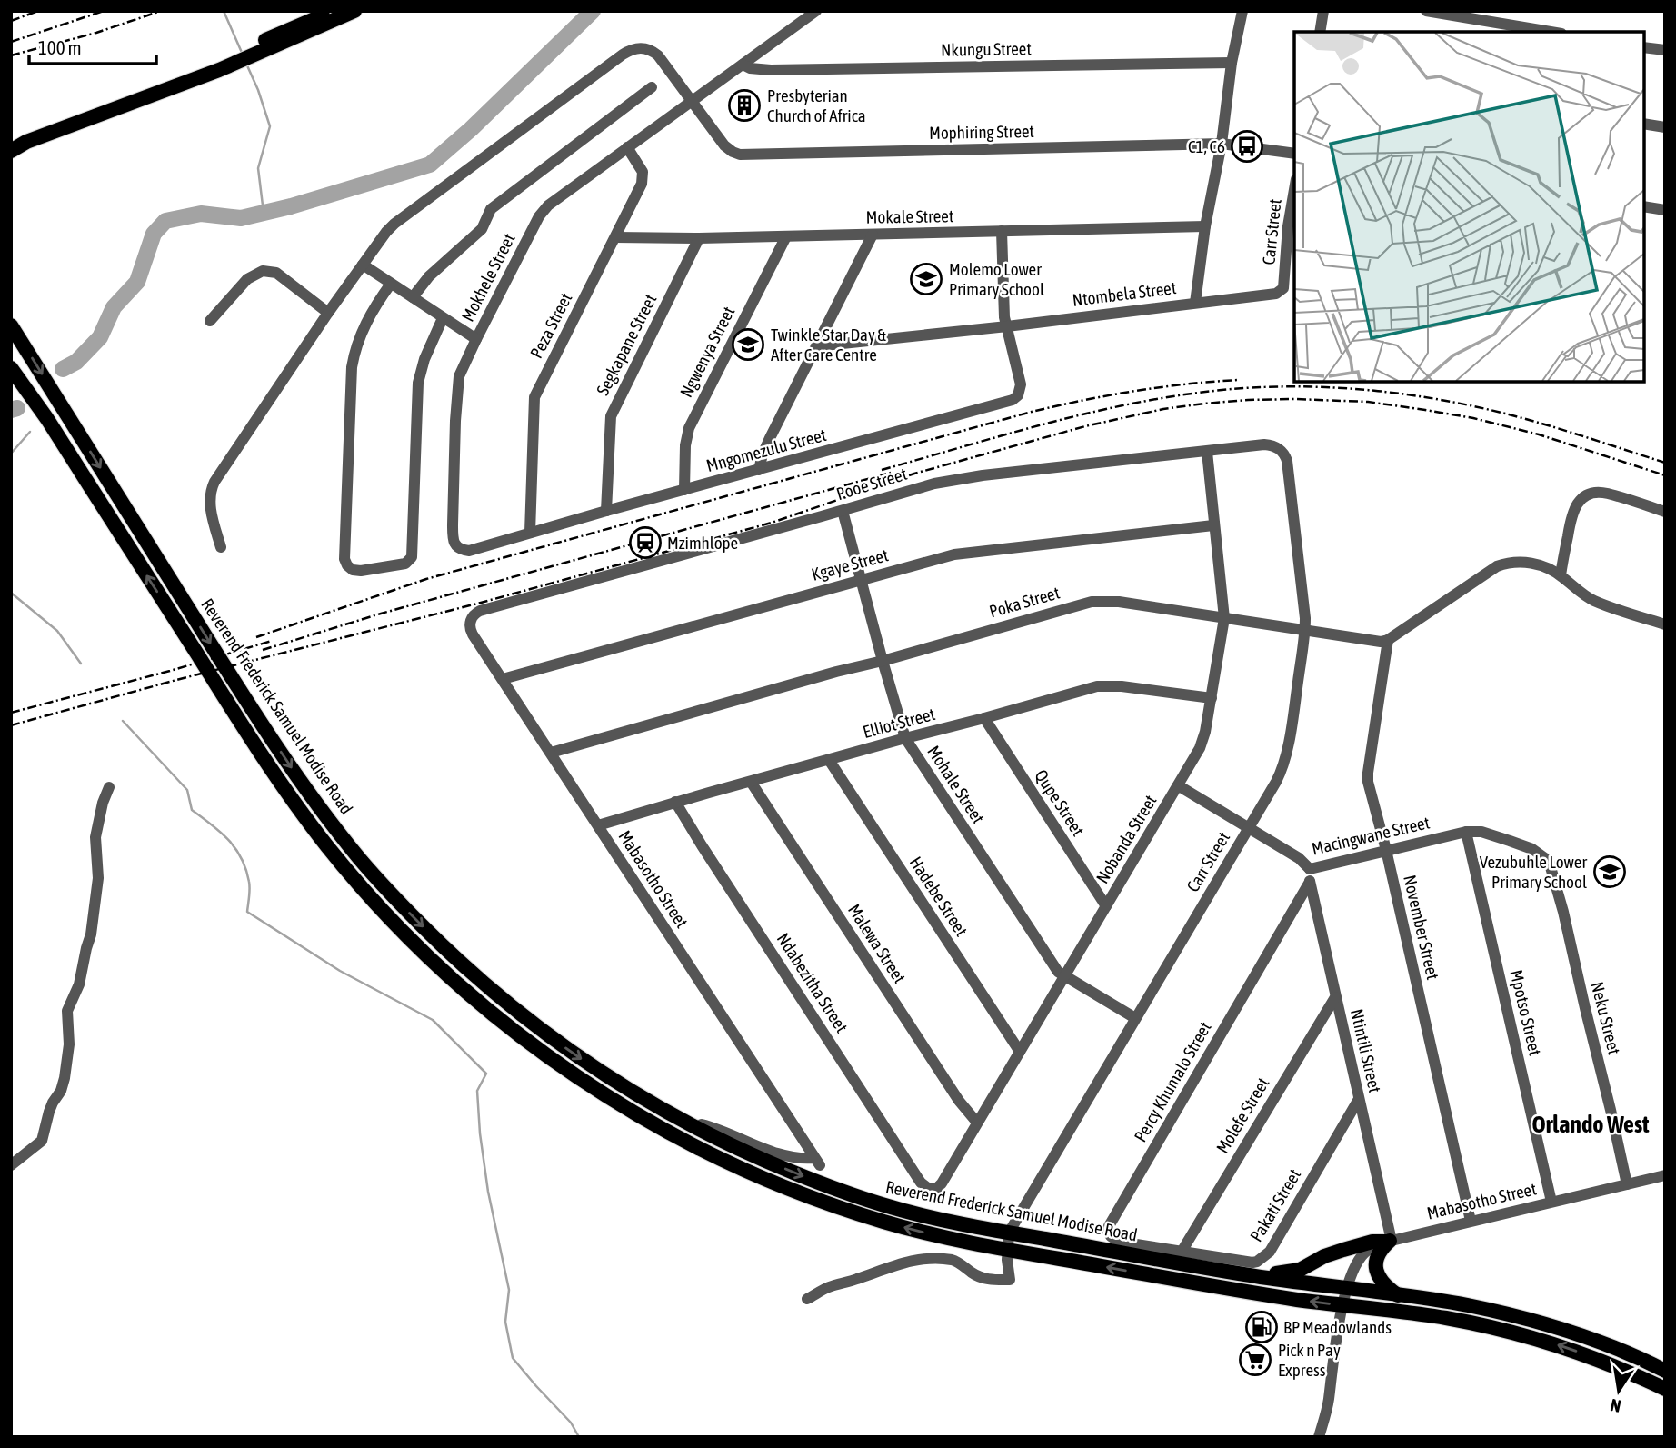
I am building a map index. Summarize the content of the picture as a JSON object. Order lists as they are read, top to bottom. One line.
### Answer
{"streets":{"main road":["Reverend Frederick Samuel Modise Road"],"street":["Nkungu Street","Mophiring Street","Mokale Street","Carr Street","Mokhele Street","Ntombela Street","Peza Street","Segkapane Street","Ngwenya Street","Mngomezulu Street","Pooe Street","Kgaye Street","Poka Street","Elliot Street","Mohale Street","Qupe Street","Macingwane Street","Nobanda Street","Mabasotho Street","Hadebe Street","November Street","Malewa Street","Ndabezitha Street","Mpotso Street","Neku Street","Ntintili Street","Percy Khumalo Street","Molefe Street","Pakati Street"]},"crossings":[["Nkungu Street","Mokhele Street"],["Mophiring Street","Mokhele Street"],["Mokale Street","Peza Street"],["Mokale Street","Segkapane Street"],["Mokale Street","Ngwenya Street"],["Carr Street","Ntombela Street"],["Carr Street","Pooe Street"],["Carr Street","Poka Street"],["Carr Street","Reverend Frederick Samuel Modise Road"],["Carr Street","Mohale Street"],["Carr Street","Macingwane Street"],["Mokhele Street","Peza Street"],["Mokhele Street","Mngomezulu Street"],["Ntombela Street","Mngomezulu Street"],["Peza Street","Mngomezulu Street"],["Segkapane Street","Mngomezulu Street"],["Ngwenya Street","Mngomezulu Street"],["Pooe Street","Mohale Street"],["Pooe Street","Nobanda Street"],["Pooe Street","Mabasotho Street"],["Kgaye Street","Mohale Street"],["Kgaye Street","Nobanda Street"],["Kgaye Street","Mabasotho Street"],["Poka Street","Mohale Street"],["Poka Street","Nobanda Street"],["Poka Street","Mabasotho Street"],["Poka Street","November Street"],["Reverend Frederick Samuel Modise Road","Mabasotho Street"],["Elliot Street","Mohale Street"],["Elliot Street","Qupe Street"],["Elliot Street","Nobanda Street"],["Elliot Street","Mabasotho Street"],["Elliot Street","Hadebe Street"],["Elliot Street","Malewa Street"],["Elliot Street","Ndabezitha Street"],["Mohale Street","Nobanda Street"],["Qupe Street","Nobanda Street"],["Macingwane Street","Nobanda Street"],["Macingwane Street","November Street"],["Macingwane Street","Mpotso Street"],["Macingwane Street","Neku Street"],["Macingwane Street","Ntintili Street"],["Nobanda Street","Hadebe Street"],["Nobanda Street","Malewa Street"],["Nobanda Street","Ndabezitha Street"],["Mabasotho Street","November Street"],["Mabasotho Street","Mpotso Street"],["Mabasotho Street","Neku Street"],["Mabasotho Street","Ntintili Street"],["Ntintili Street","Percy Khumalo Street"],["Ntintili Street","Molefe Street"],["Ntintili Street","Pakati Street"],["Percy Khumalo Street","Molefe Street"],["Percy Khumalo Street","Pakati Street"],["Molefe Street","Pakati Street"]],"districts":["Orlando West"],"places":{"building":["Presbyterian Church of Africa"],"bus stop":["C1, C6"],"school or university":["Molemo Lower Primary School","Twinkle Star Day & After Care Centre","Vezubuhle Lower Primary School"],"station":["Mzimhlope"],"fuel station":["BP Meadowlands"],"supermarket":["Pick n Pay Express"]},"scale_bar":"100 m","north":"bottom"}
